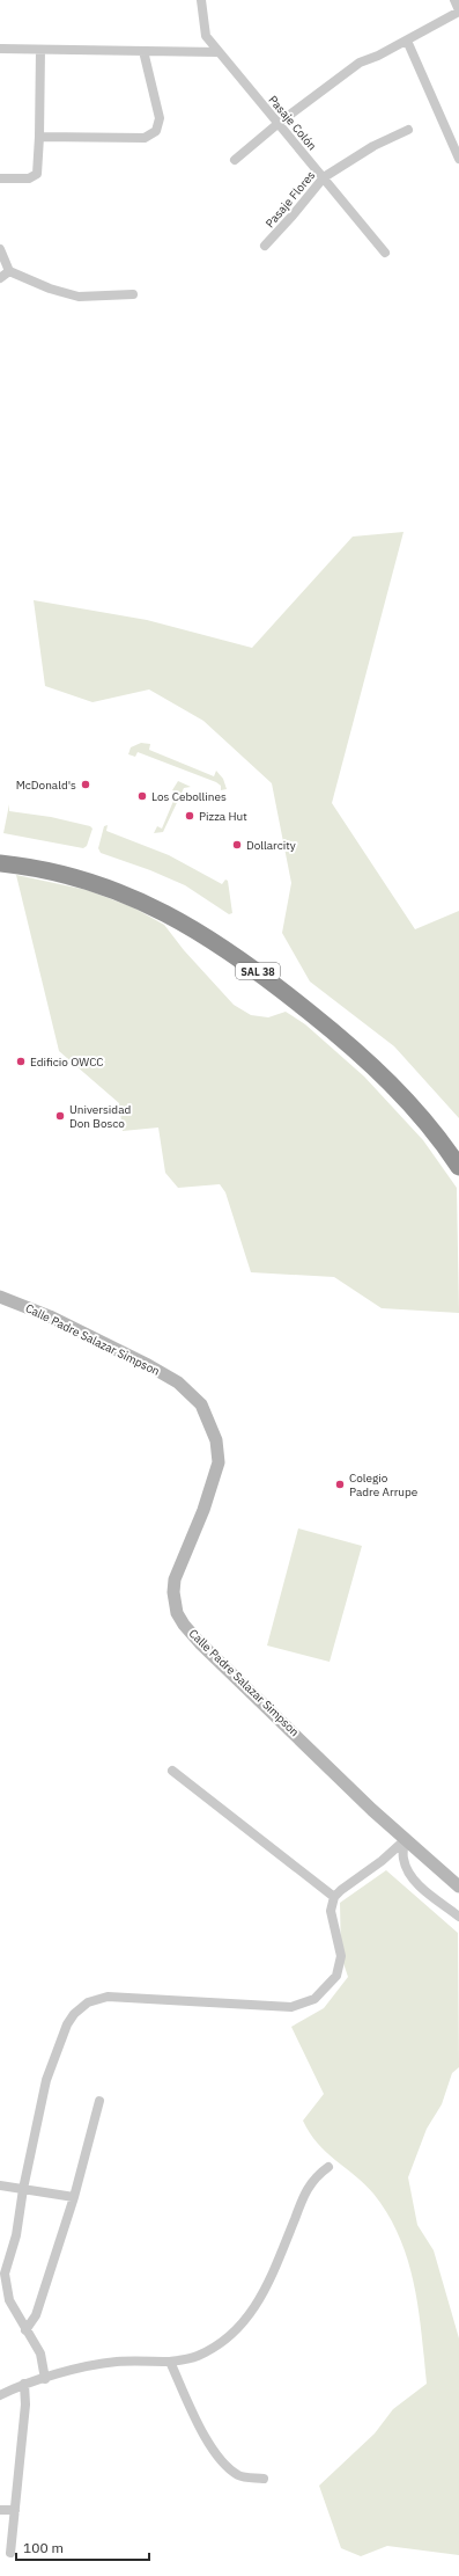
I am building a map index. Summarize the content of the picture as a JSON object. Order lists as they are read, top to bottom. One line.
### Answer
{"streets":{"highway":["SAL 38"],"main road":["Calle Padre Salazar Simpson"],"street":["Pasaje Colón","Pasaje Flores"]},"crossings":[["Pasaje Colón","Pasaje Flores"]],"places":["McDonald's","Los Cebollines","Pizza Hut","Dollarcity","Edificio OWCC","Universidad Don Bosco","Colegio Padre Arrupe"],"scale_bar":"100 m"}
